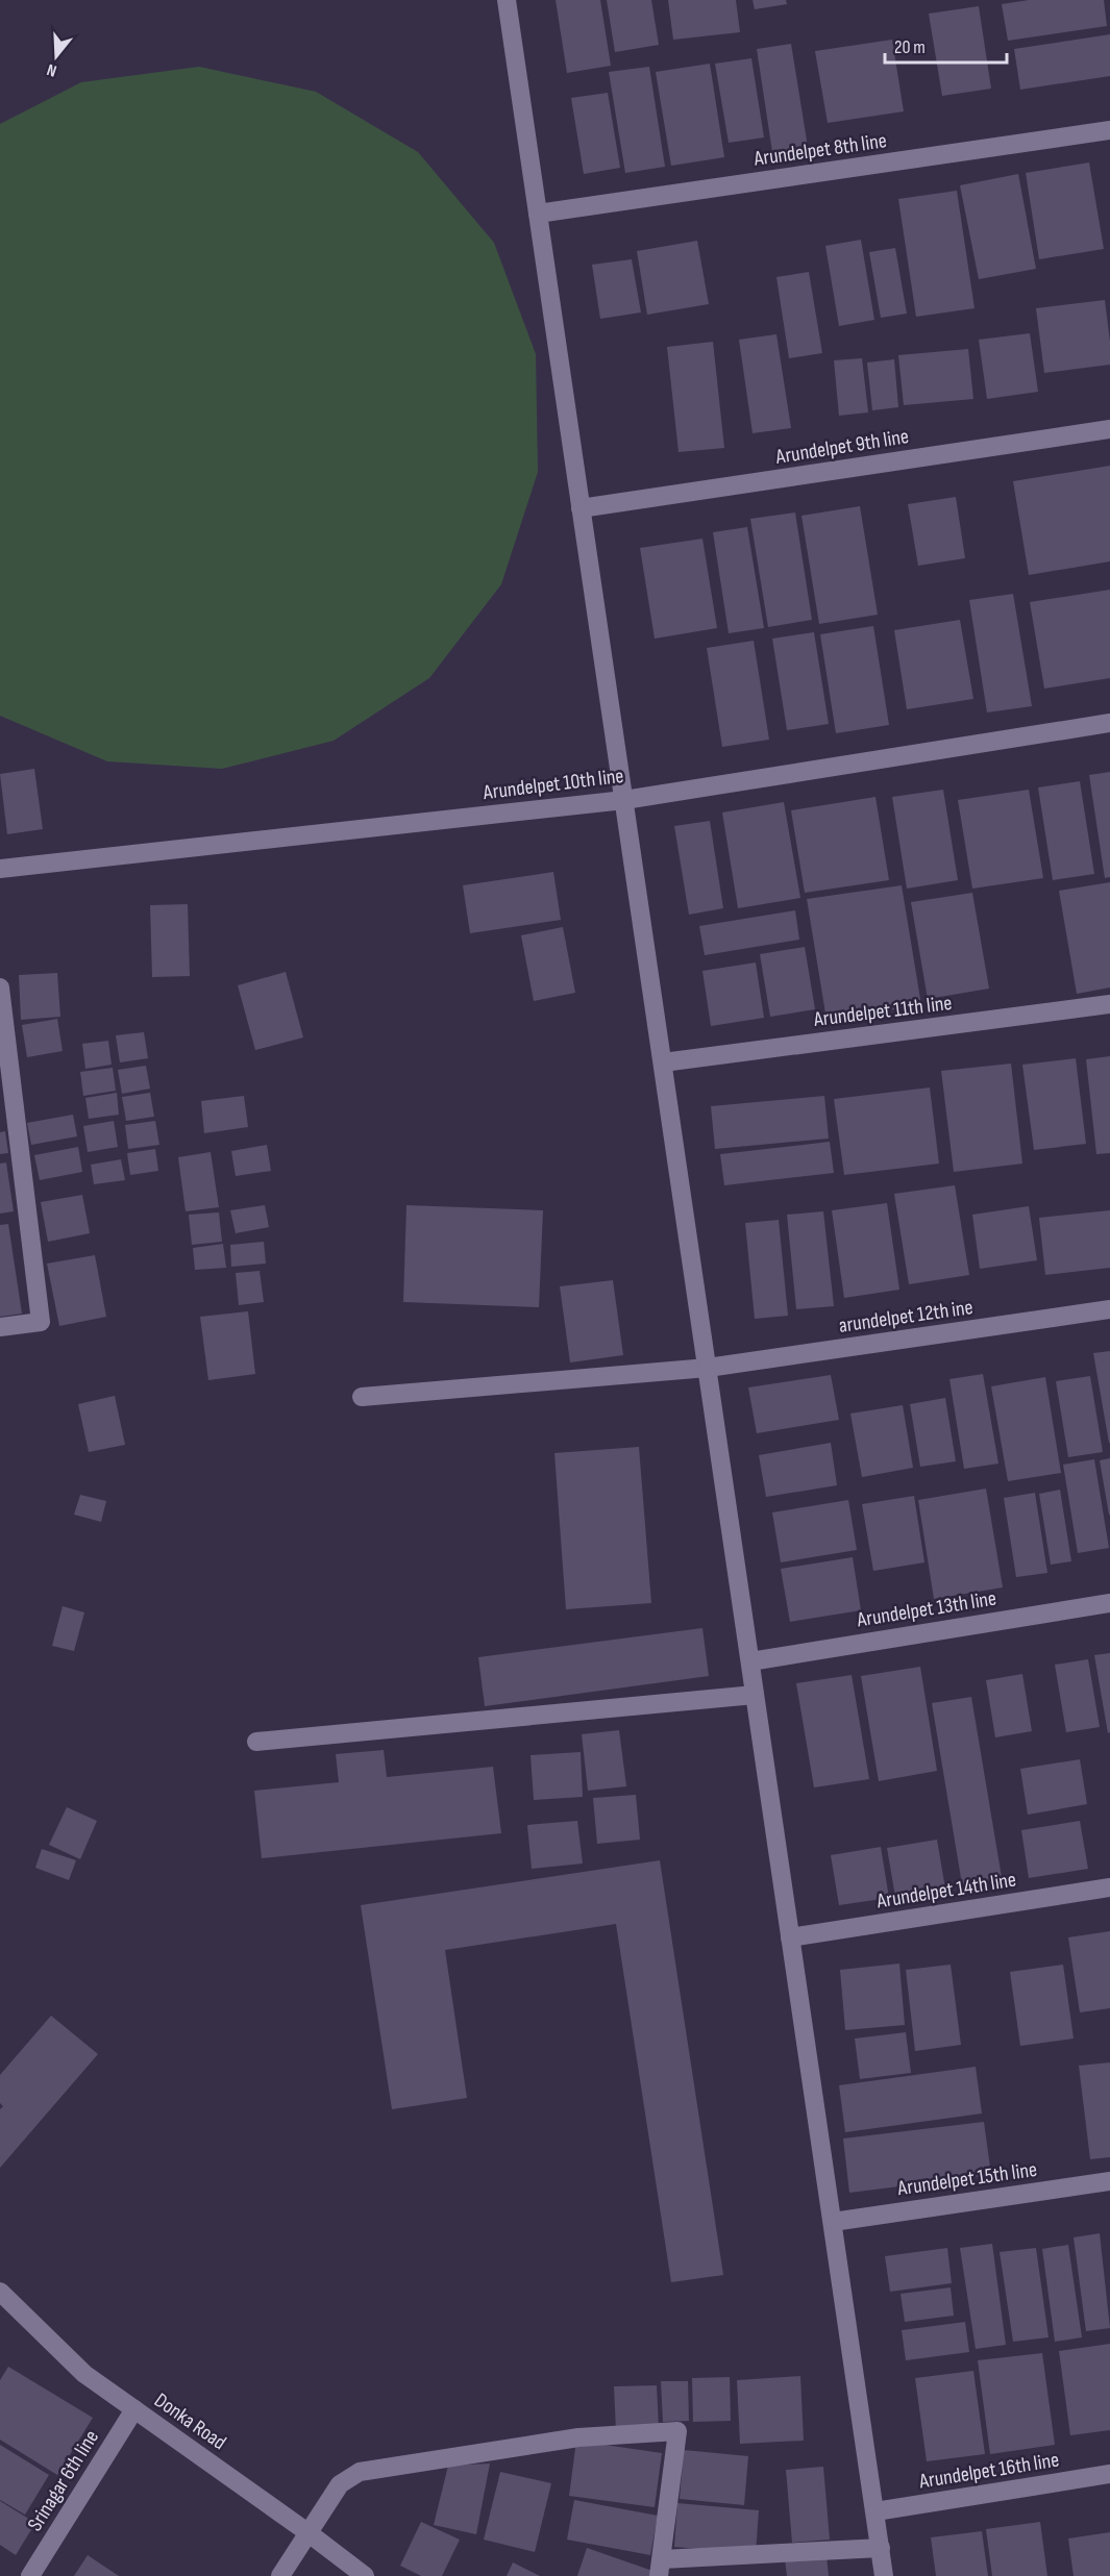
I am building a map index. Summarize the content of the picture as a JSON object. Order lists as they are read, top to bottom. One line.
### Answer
{"streets":{"street":["Arundelpet 8th line","Arundelpet 9th line","Arundelpet 10th line","Arundelpet 11th line","arundelpet 12th ine","Arundelpet 13th line","Arundelpet 14th line","Arundelpet 15th line","Donka Road","Arundelpet 16th line","Srinagar 6th line"]},"crossings":[["Donka Road","Srinagar 6th line"]],"scale_bar":"20 m","north":"bottom"}
